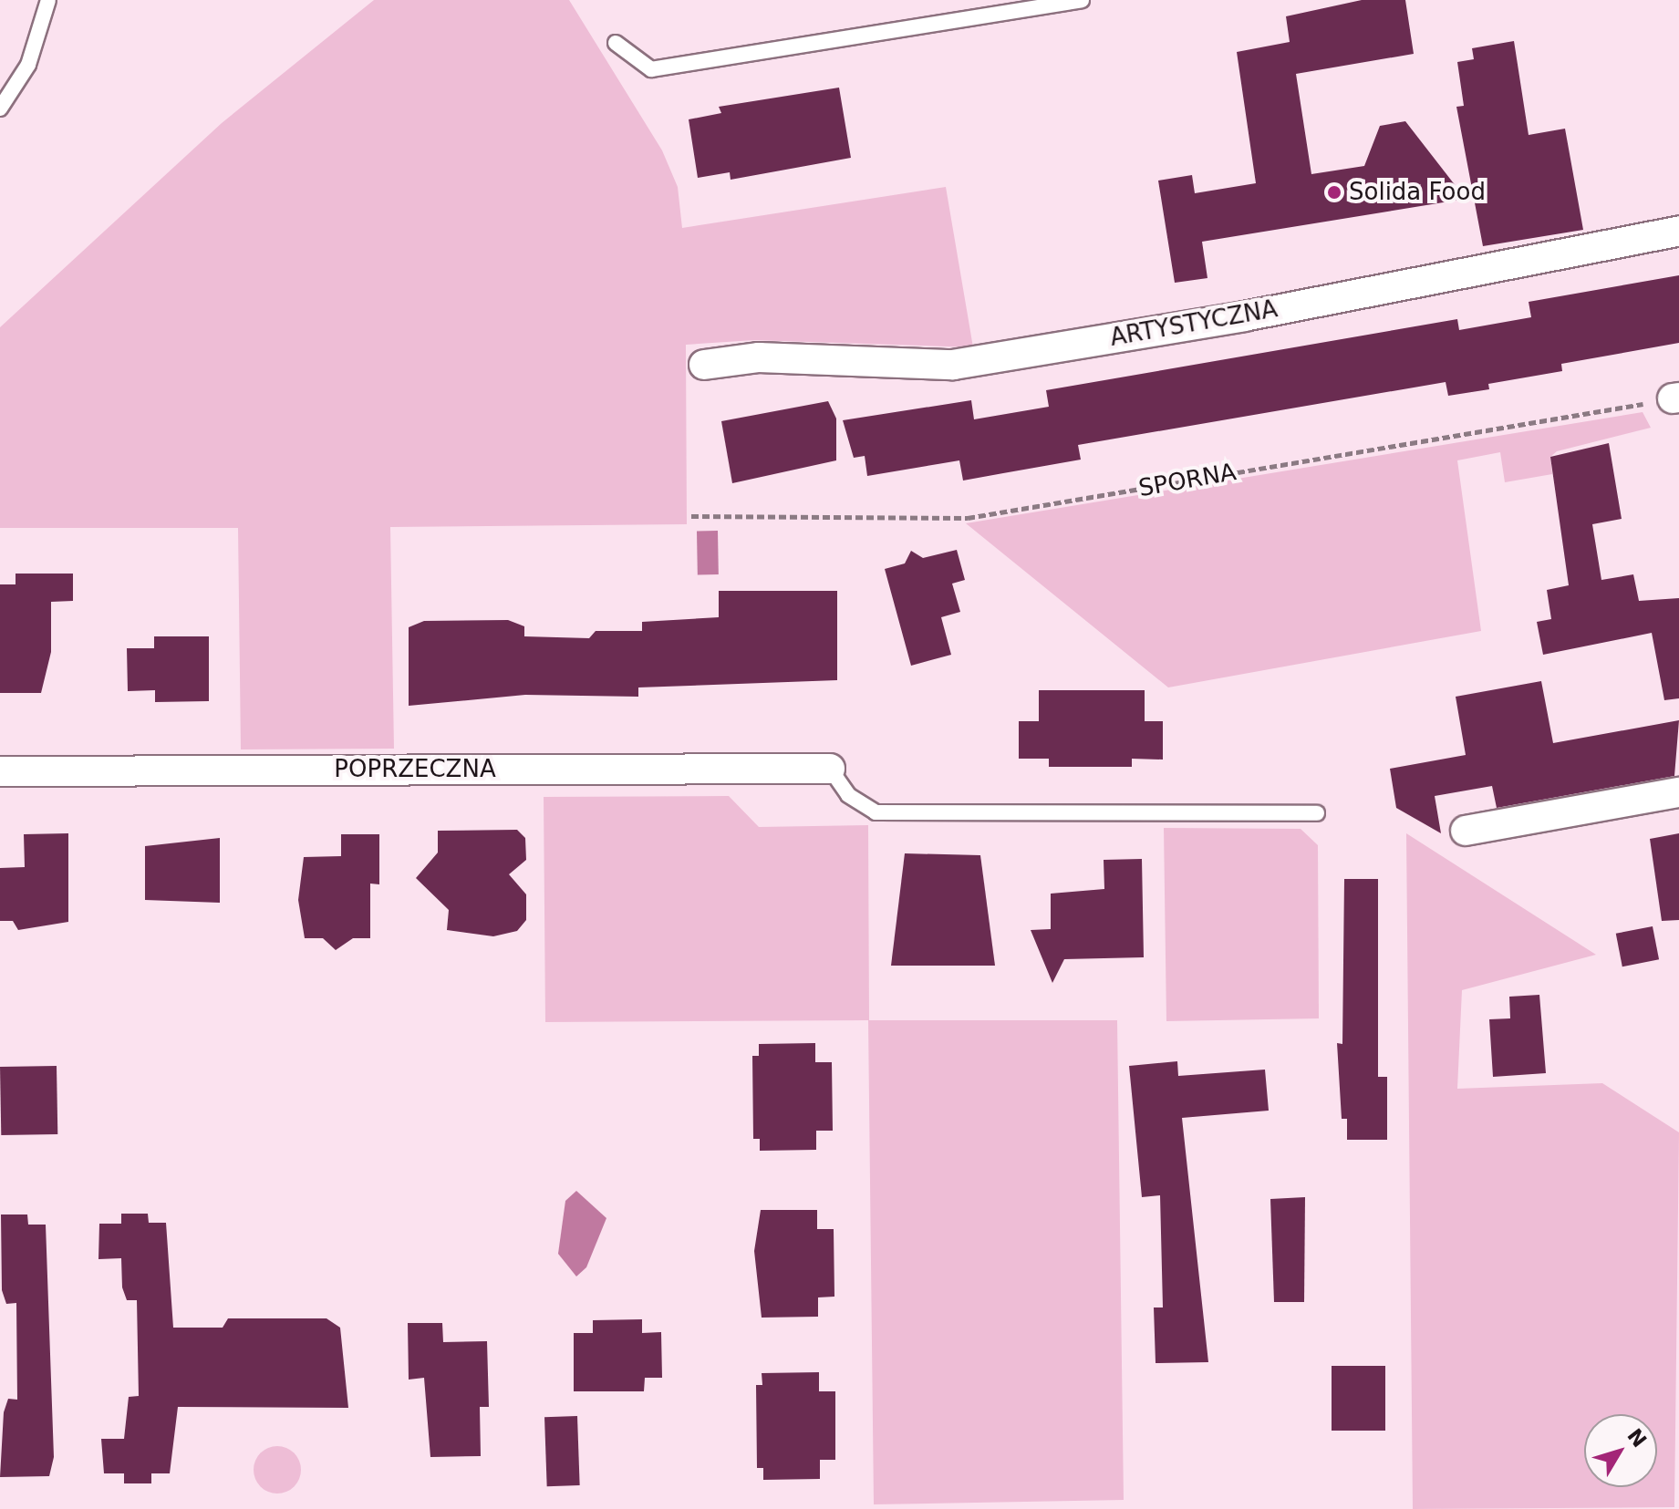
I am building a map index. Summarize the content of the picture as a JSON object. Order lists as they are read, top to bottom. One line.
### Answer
{"streets":{"street":["ARTYSTYCZNA","POPRZECZNA"],"path":["SPORNA"]},"places":["Solida Food"],"north":"top right"}
